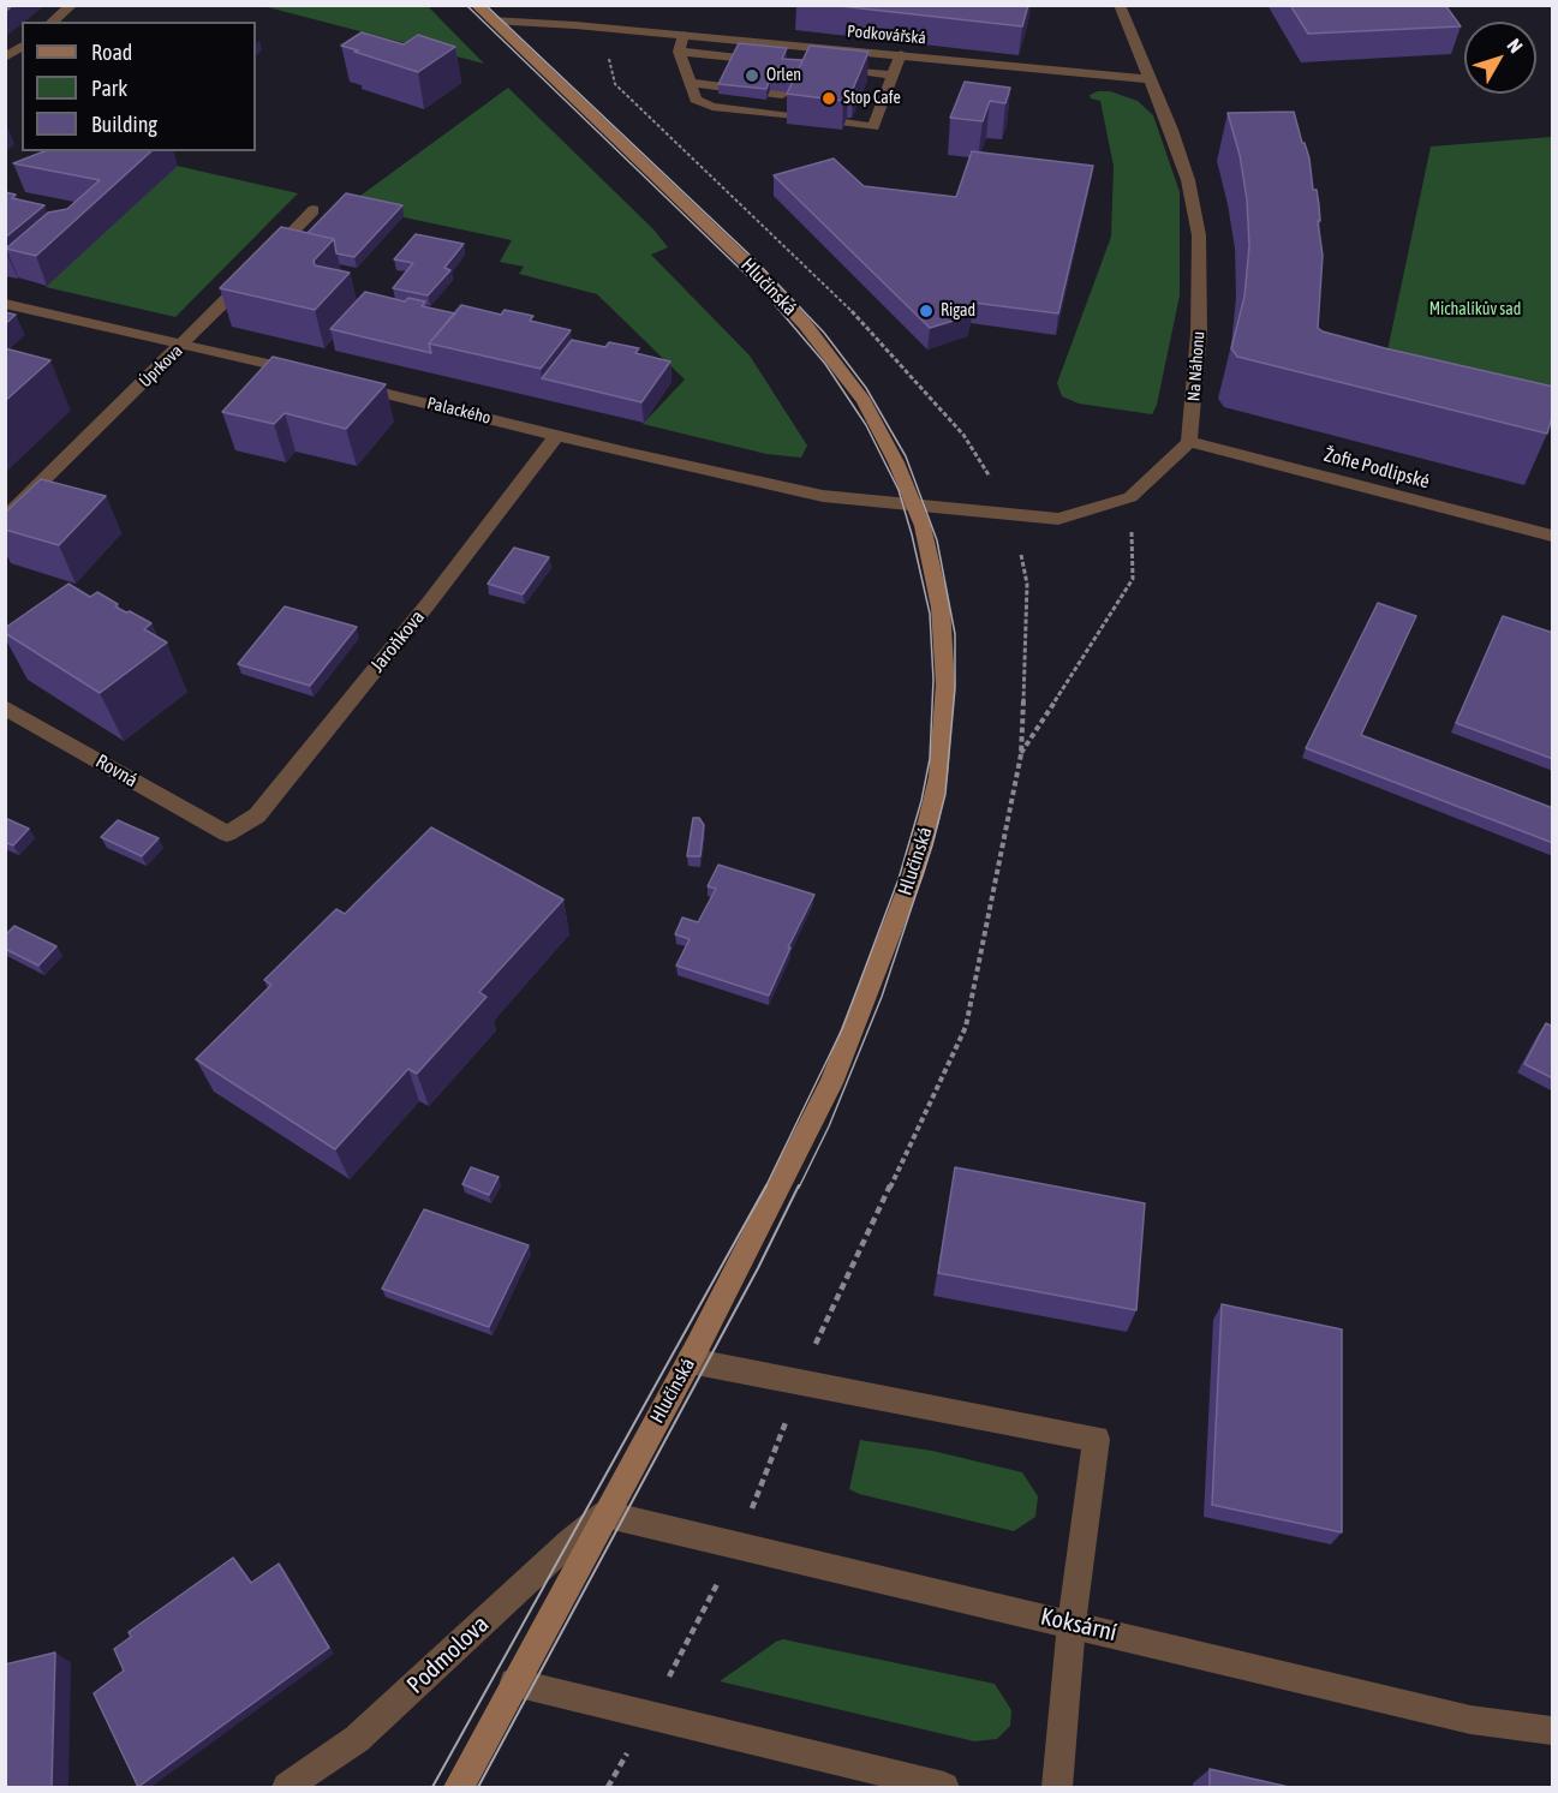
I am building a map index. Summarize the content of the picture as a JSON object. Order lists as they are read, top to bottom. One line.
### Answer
{"streets":{"street":["Podkovářská","Hlučínská","Úprkova","Na Náhonu","Palackého","Žofie Podlipské","Jaroňkova","Rovná","Koksární","Podmolova"]},"crossings":[["Podkovářská","Hlučínská"],["Podkovářská","Na Náhonu"],["Hlučínská","Palackého"],["Hlučínská","Koksární"],["Hlučínská","Podmolova"],["Na Náhonu","Žofie Podlipské"],["Palackého","Jaroňkova"],["Jaroňkova","Rovná"],["Koksární","Podmolova"]],"parks":["Michalíkův sad"],"places":["Orlen","Stop Cafe","Rigad"],"legend":["Road","Park","Building"],"north":"top right"}
